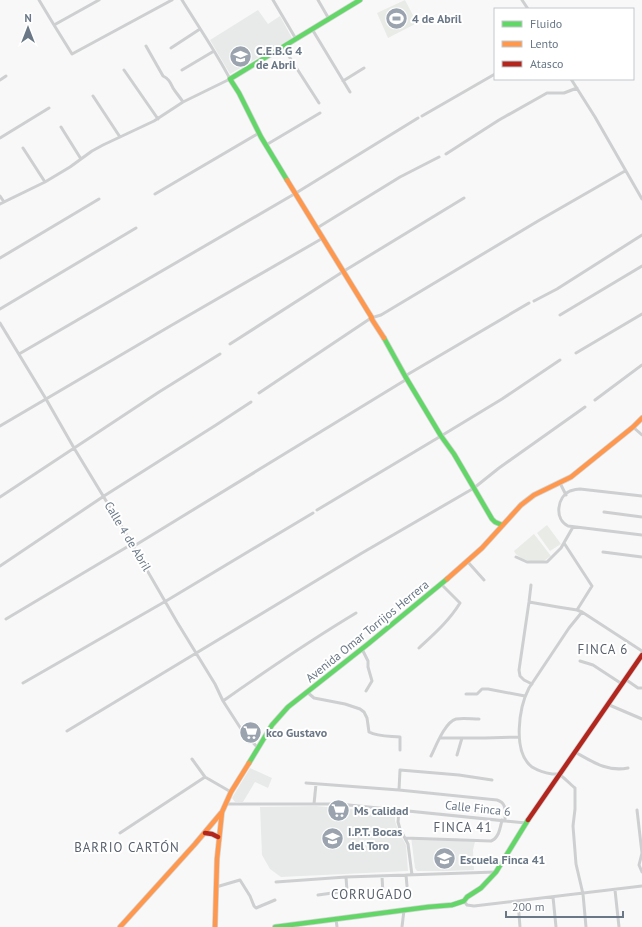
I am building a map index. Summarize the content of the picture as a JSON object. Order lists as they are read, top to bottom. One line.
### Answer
{"streets":{"street":["Calle 4 de Abril","Avenida Omar Torrijos Herrera","Calle Finca 6"]},"crossings":[["Calle 4 de Abril","Avenida Omar Torrijos Herrera"],["Avenida Omar Torrijos Herrera","Calle Finca 6"]],"districts":["FINCA 6","FINCA 41","BARRIO CARTÓN","CORRUGADO"],"places":{"sports":["4 de Abril"],"school or university":["C.E.B.G 4 de Abril","I.P.T. Bocas del Toro","Escuela Finca 41"],"supermarket":["kco Gustavo","Ms calidad"]},"legend":["Fluido","Lento","Atasco"],"scale_bar":"200 m","north":"top"}
